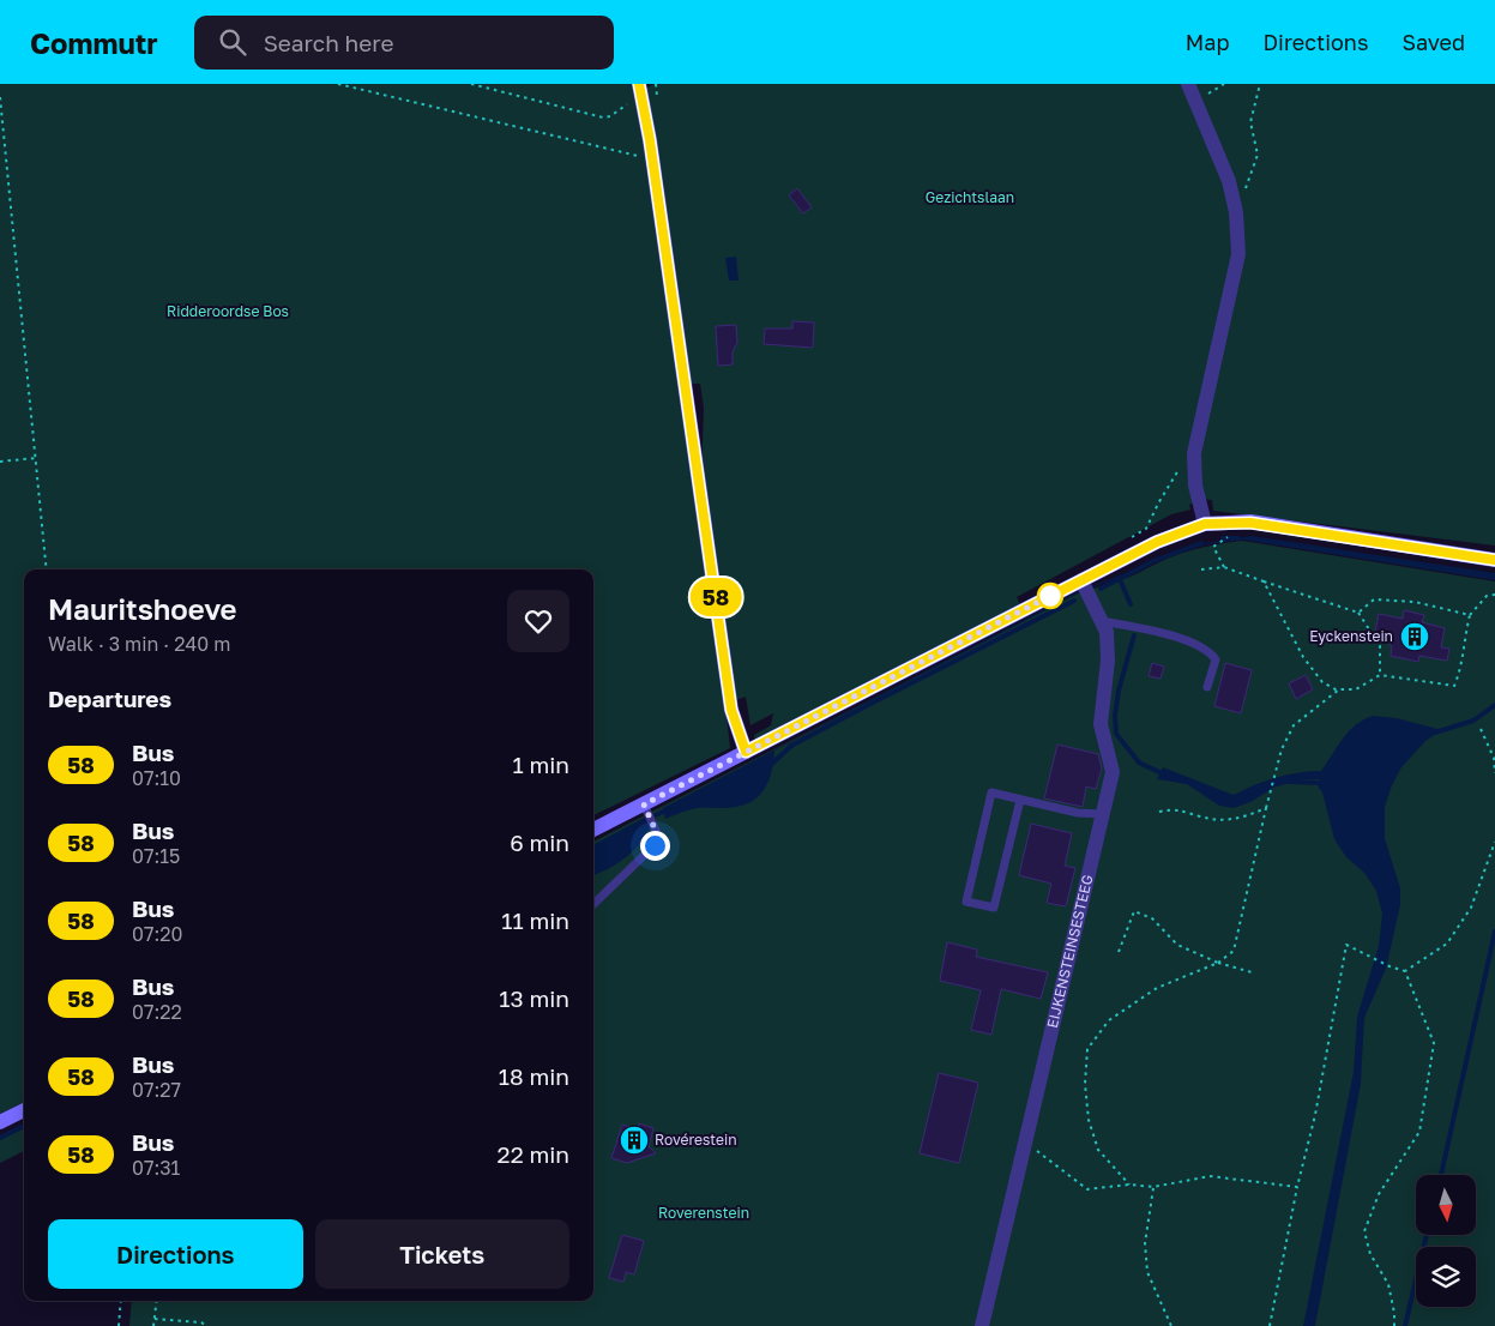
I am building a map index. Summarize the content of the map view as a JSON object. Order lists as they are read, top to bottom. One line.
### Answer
{"streets":{"street":["EIJKENSTEINSESTEEG"]},"parks":["Gezichtslaan","Ridderoordse Bos","Roverenstein"],"places":{"building":["Eyckenstein","Rovérestein"]},"lines":["bus line 58"],"north":"bottom","page":{"header":"Commutr","search":"Search here","nav":["Map","Directions","Saved"],"on_map":"58","heading":[["Mauritshoeve","Walk · 3 min · 240 m"],"Departures"],"list":[{"mark":"58","name":"Bus","note":"07:10","value":"1 min"},{"mark":"58","name":"Bus","note":"07:15","value":"6 min"},{"mark":"58","name":"Bus","note":"07:20","value":"11 min"},{"mark":"58","name":"Bus","note":"07:22","value":"13 min"},{"mark":"58","name":"Bus","note":"07:27","value":"18 min"},{"mark":"58","name":"Bus","note":"07:31","value":"22 min"}],"buttons":["Directions","Tickets"]}}
